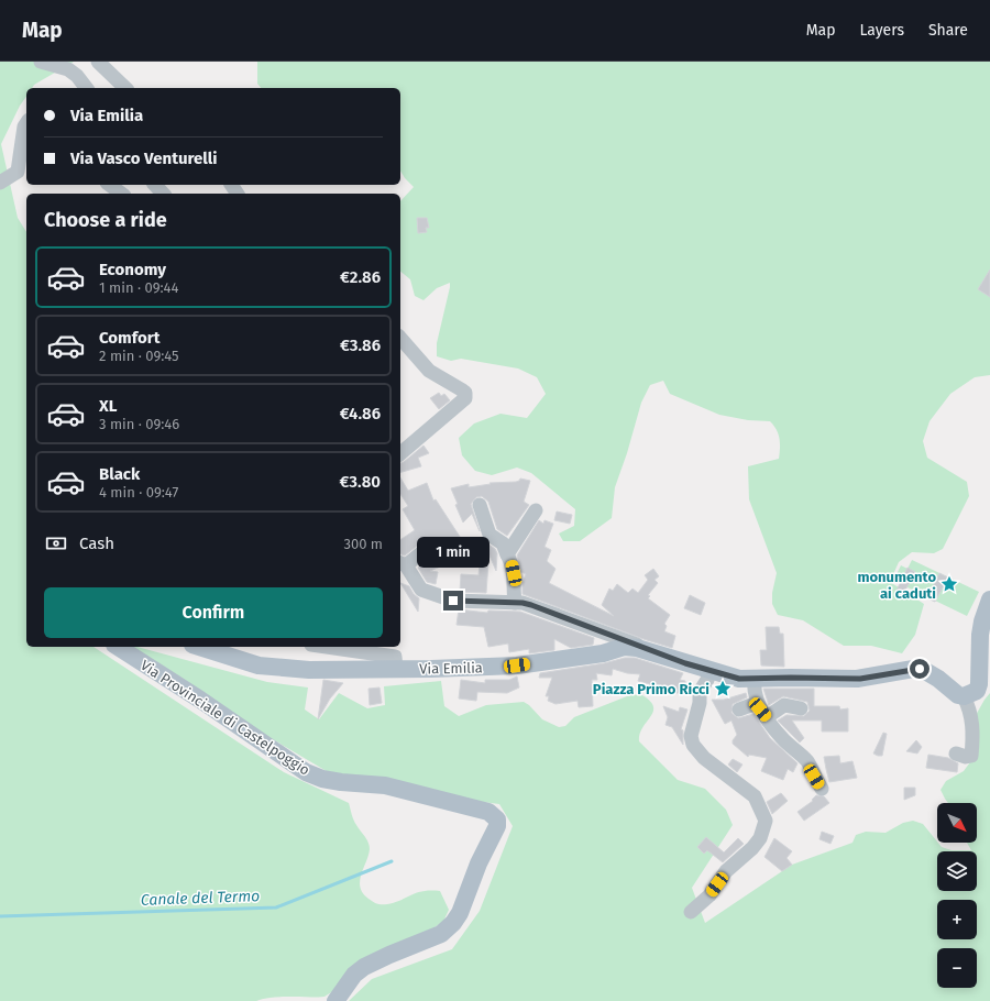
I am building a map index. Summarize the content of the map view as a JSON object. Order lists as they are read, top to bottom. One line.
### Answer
{"streets":{"main road":["Via Emilia","Via Provinciale di Castelpoggio"]},"water":["Canale del Termo"],"places":{"place":["monumento ai caduti","Piazza Primo Ricci"]},"north":"bottom right","page":{"header":"Map","nav":["Map","Layers","Share"],"banner":["Via Emilia","Via Vasco Venturelli"],"heading":"Choose a ride","list":[{"name":"Economy","note":"1 min · 09:44","value":"€2.86"},{"name":"Comfort","note":"2 min · 09:45","value":"€3.86"},{"name":"XL","note":"3 min · 09:46","value":"€4.86"},{"name":"Black","note":"4 min · 09:47","value":"€3.80"}],"pay":["Cash","300 m"],"bubble":"1 min","buttons":"Confirm","map_buttons":["+","−"]}}
